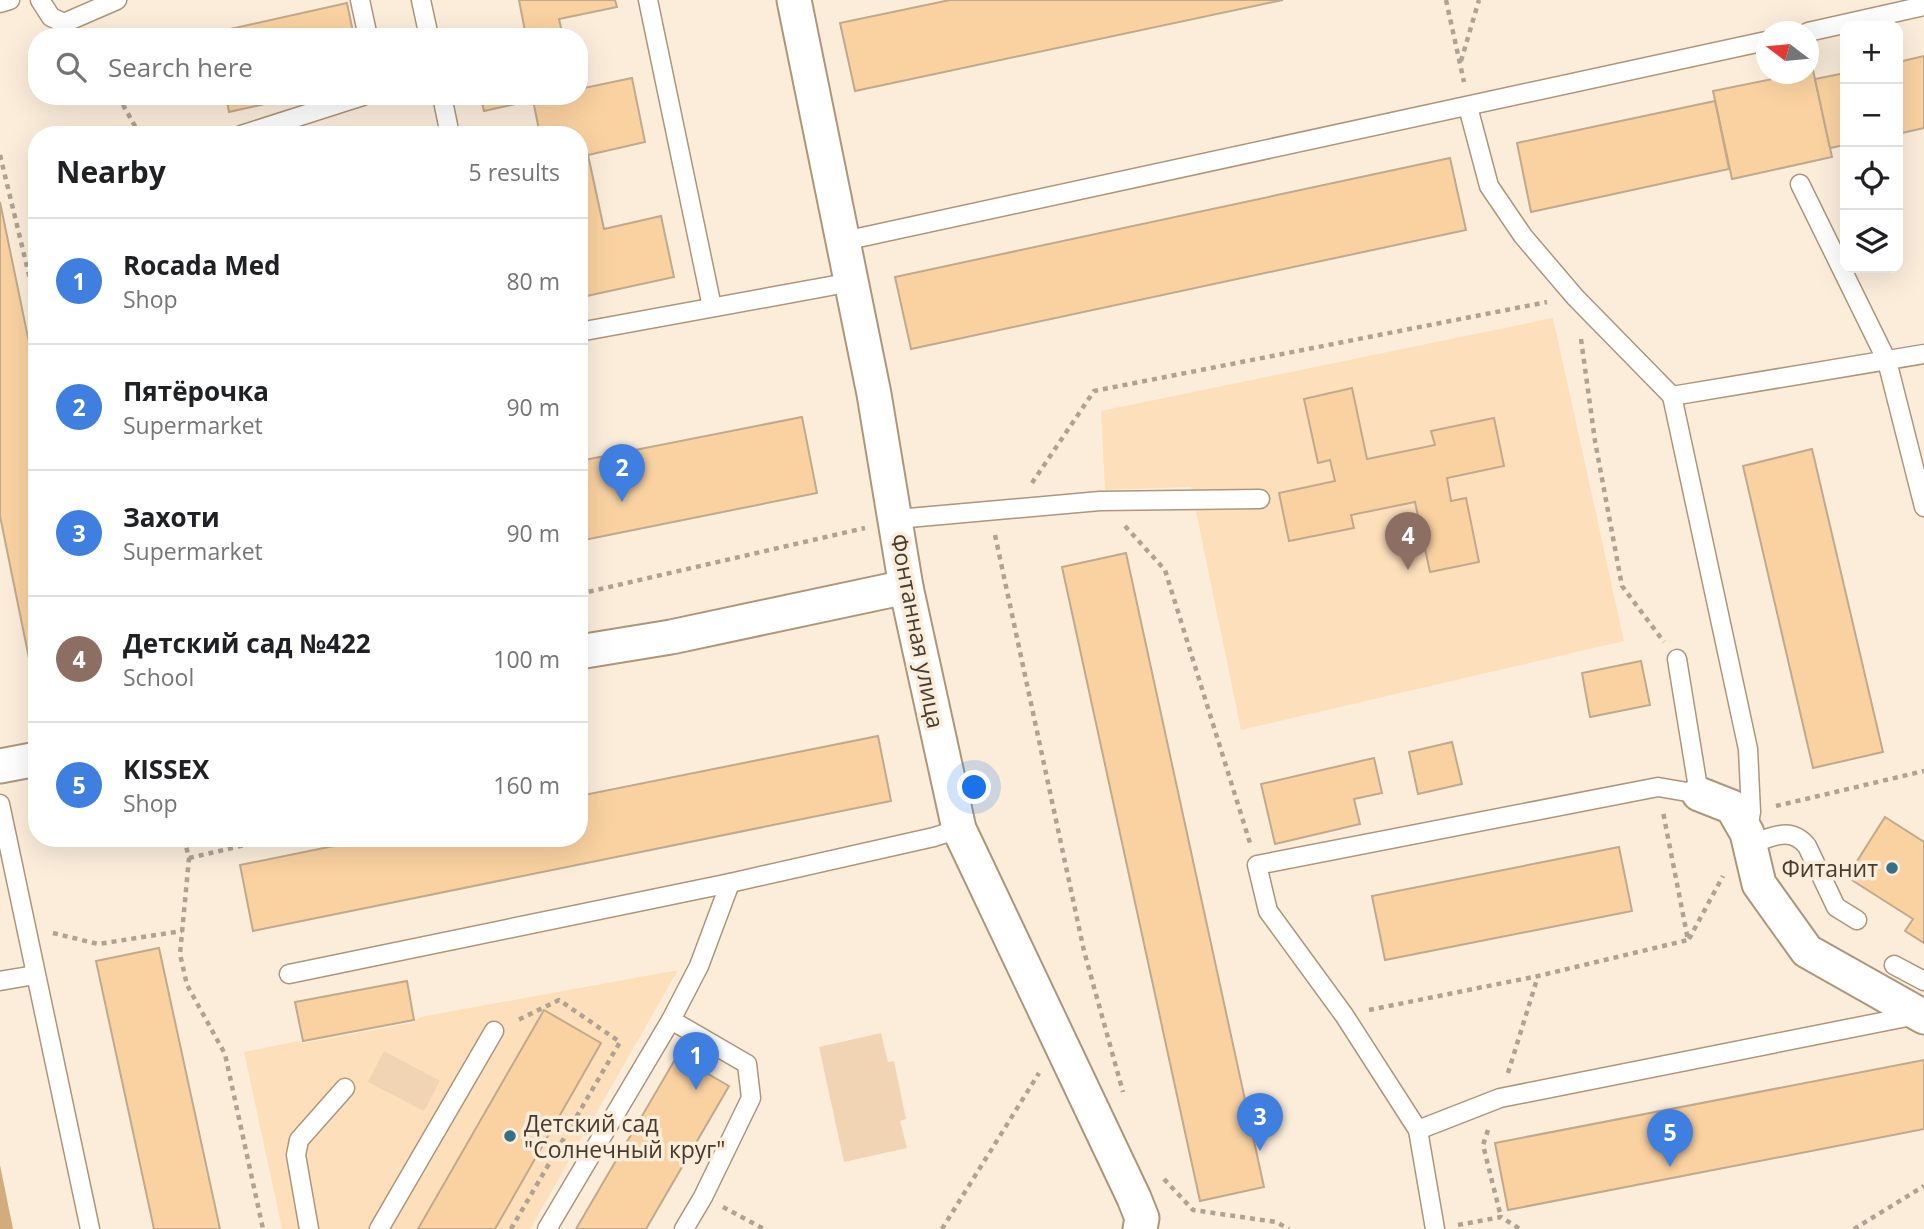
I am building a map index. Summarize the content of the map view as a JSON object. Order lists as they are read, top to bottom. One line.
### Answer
{"streets":{"street":["Фонтанная улица"]},"places":["Фитанит","Детский сад \"Солнечный круг\""],"north":"left","page":{"map_buttons":["+","−"],"search":"Search here","heading":["Nearby","5 results"],"list":[{"mark":"1","name":"Rocada Med","note":"Shop","value":"80 m"},{"mark":"2","name":"Пятёрочка","note":"Supermarket","value":"90 m"},{"mark":"3","name":"Захоти","note":"Supermarket","value":"90 m"},{"mark":"4","name":"Детский сад №422","note":"School","value":"100 m"},{"mark":"5","name":"KISSEX","note":"Shop","value":"160 m"}],"pins":["2","4","1","3","5"]}}
